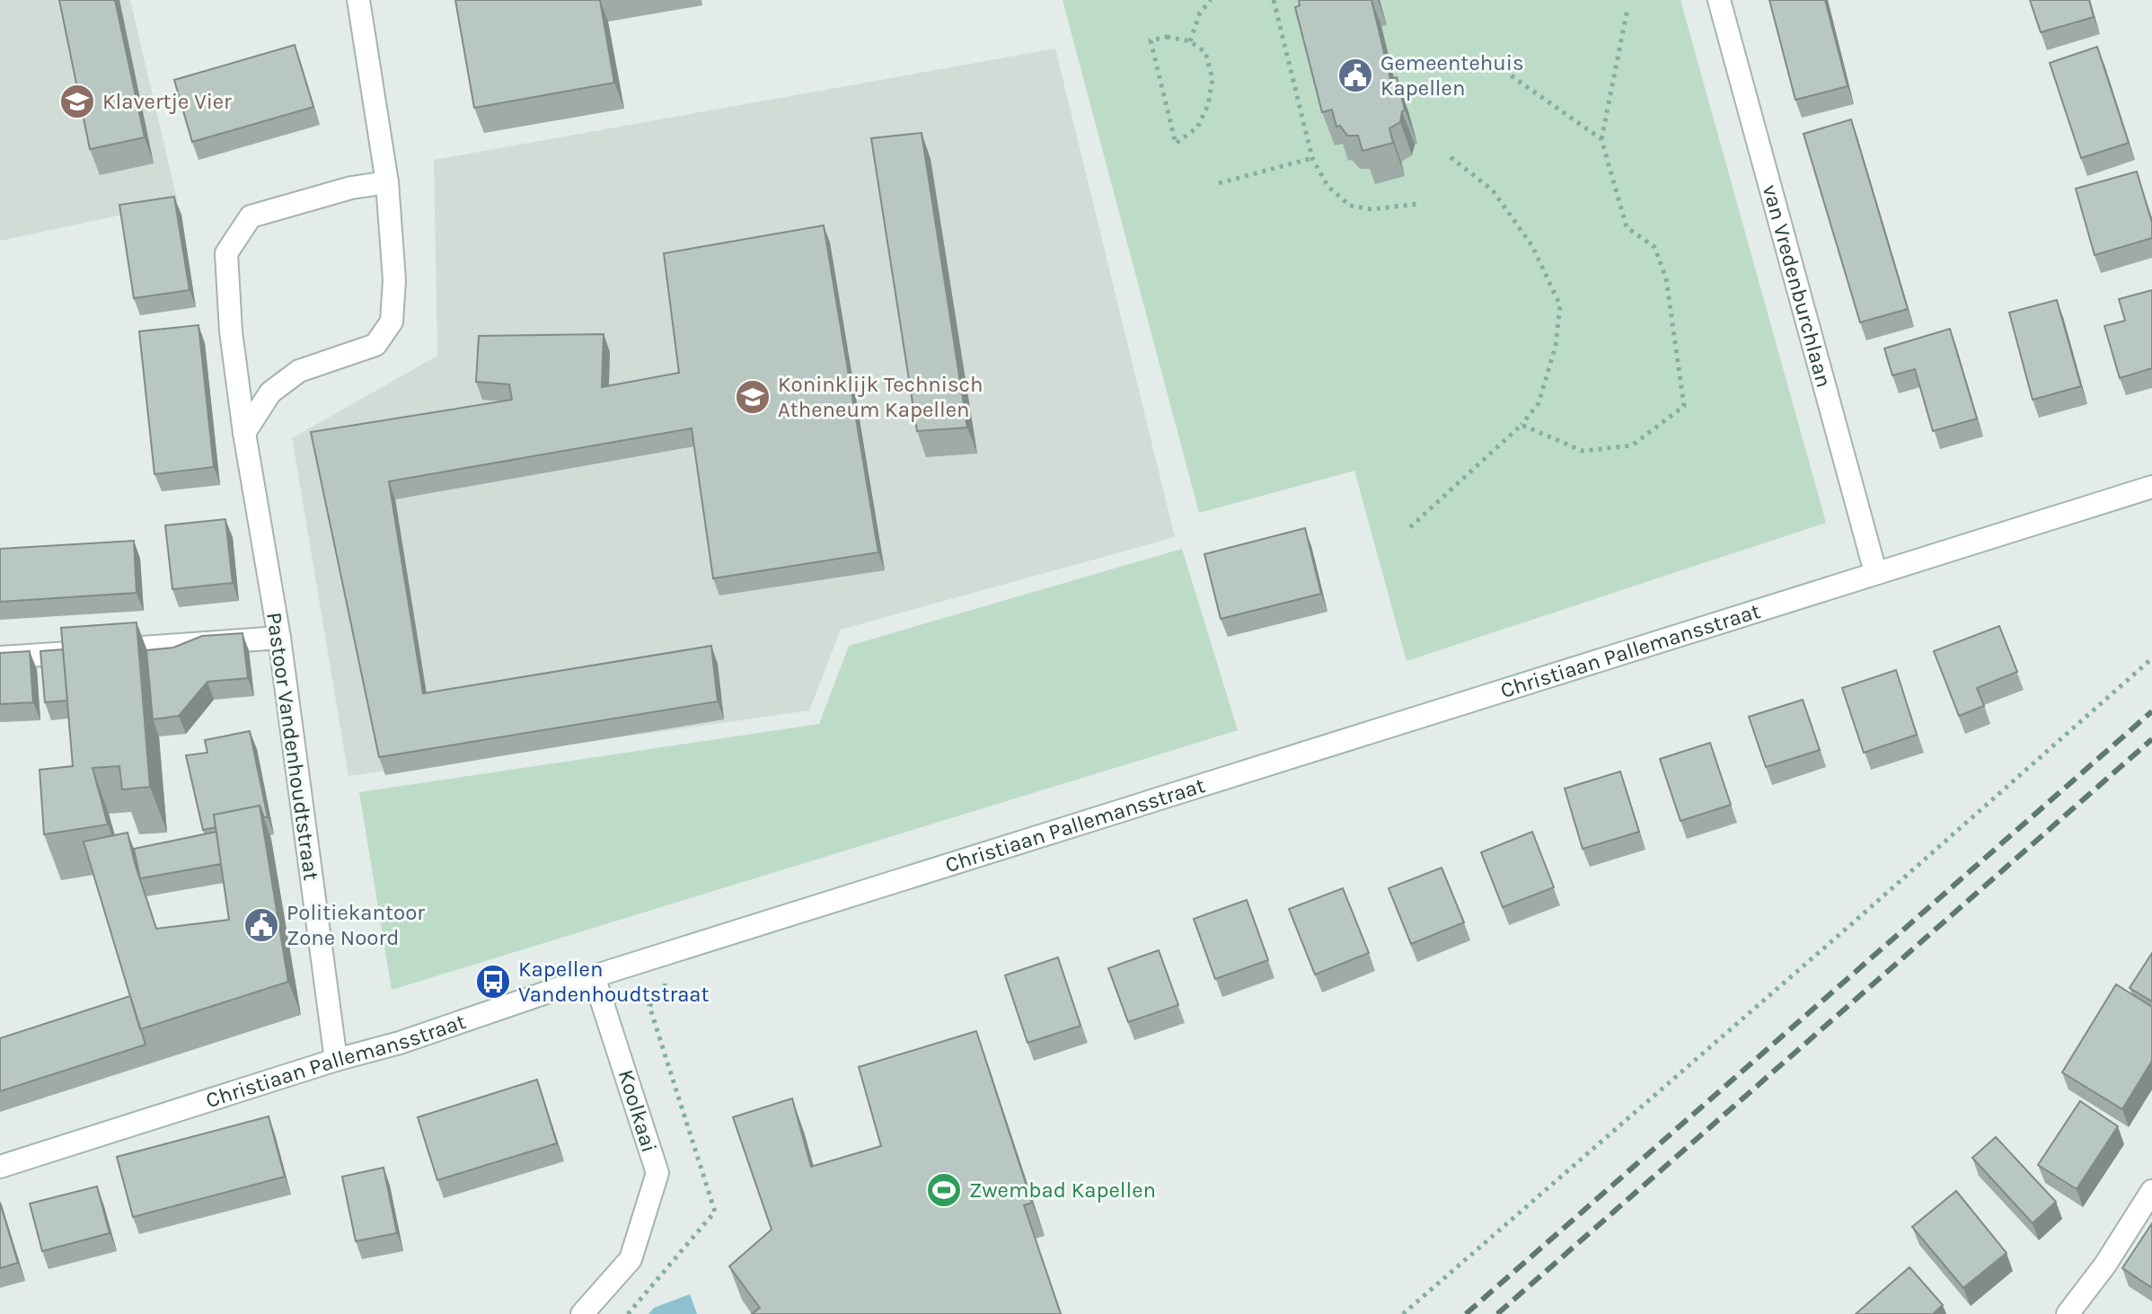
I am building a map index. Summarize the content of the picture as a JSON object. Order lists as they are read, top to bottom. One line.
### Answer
{"streets":{"street":["van Vredenburchlaan","Christiaan Pallemansstraat","Pastoor Vandenhoudtstraat","Koolkaai"]},"crossings":[["van Vredenburchlaan","Christiaan Pallemansstraat"],["Christiaan Pallemansstraat","Pastoor Vandenhoudtstraat"],["Christiaan Pallemansstraat","Koolkaai"]],"places":{"public building":["Gemeentehuis Kapellen","Politiekantoor Zone Noord"],"school or university":["Klavertje Vier","Koninklijk Technisch Atheneum Kapellen"],"bus stop":["Kapellen Vandenhoudtstraat"],"sports":["Zwembad Kapellen"]}}
